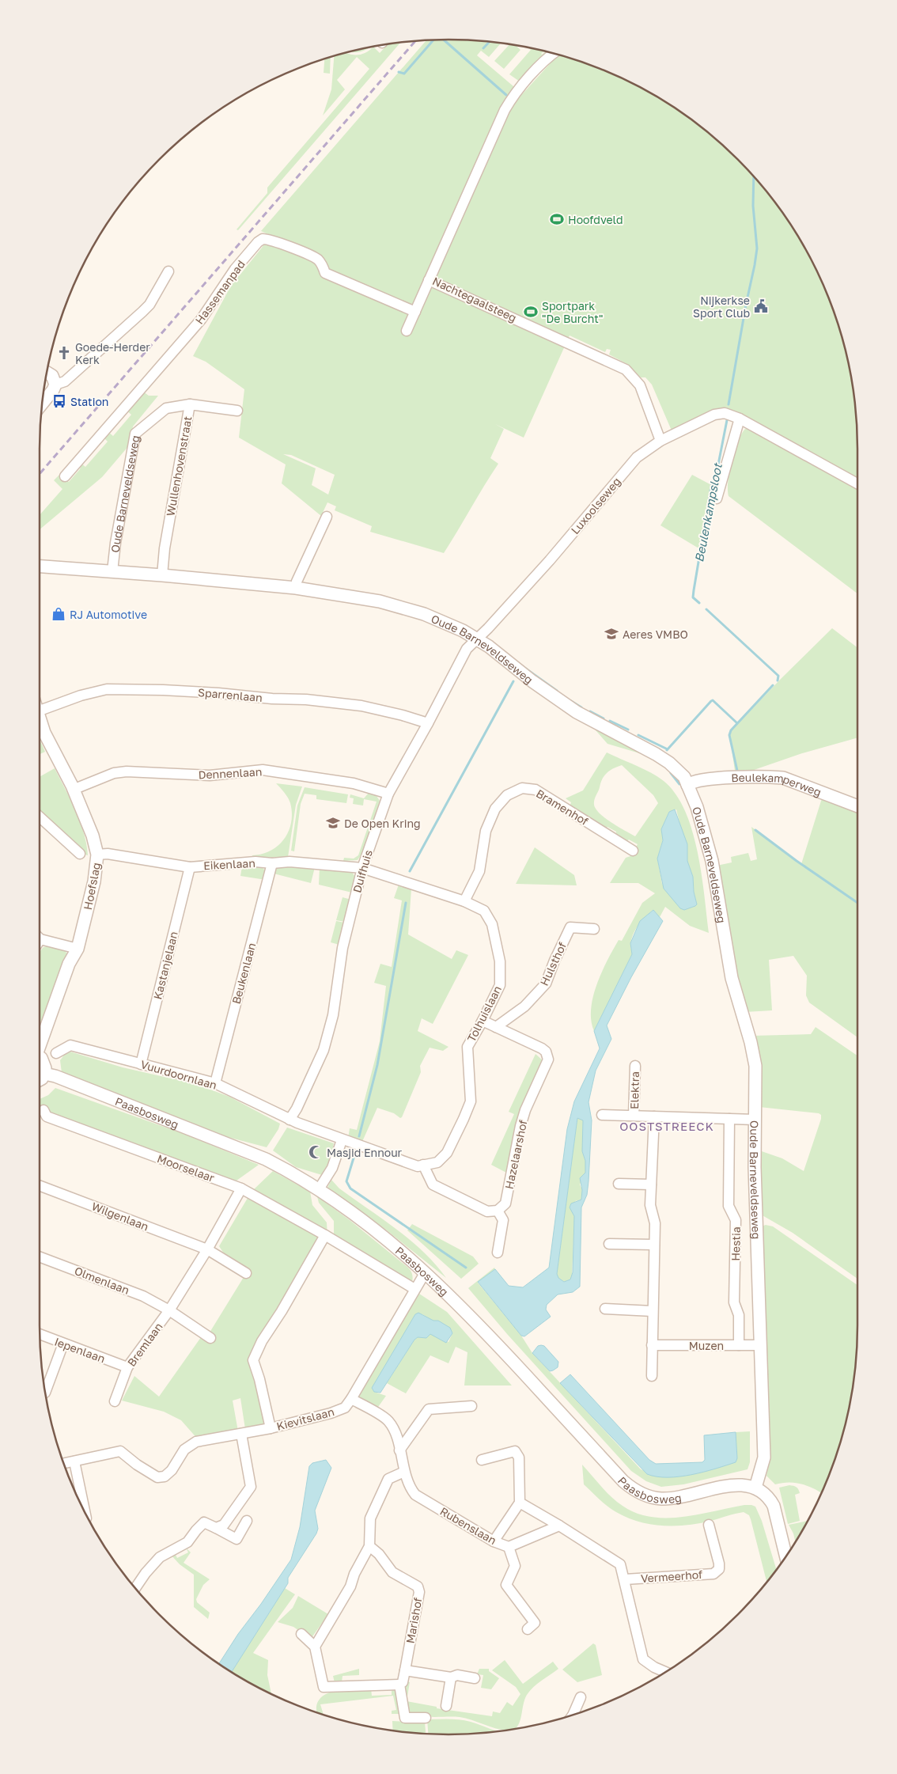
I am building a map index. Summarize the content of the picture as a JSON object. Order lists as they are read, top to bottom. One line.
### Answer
{"streets":{"street":["Hassemanpad","Nachtegaalsteeg","Wullenhovenstraat","Oude Barneveldseweg","Luxoolseweg","Sparrenlaan","Dennenlaan","Beulekamperweg","Bramenhof","Eikenlaan","Duifhuis","Hoefslag","Hulsthof","Kastanjelaan","Beukenlaan","Tolhuislaan","Vuurdoornlaan","Elektra","Paasbosweg","Hazelaarshof","Moorselaar","Wilgenlaan","Hestia","Olmenlaan","Bremlaan","Muzen","Iepenlaan","Kievitslaan","Rubenslaan","Vermeerhof","Marishof"]},"crossings":[["Nachtegaalsteeg","Luxoolseweg"],["Wullenhovenstraat","Oude Barneveldseweg"],["Oude Barneveldseweg","Luxoolseweg"],["Oude Barneveldseweg","Beulekamperweg"],["Oude Barneveldseweg","Duifhuis"],["Oude Barneveldseweg","Elektra"],["Oude Barneveldseweg","Paasbosweg"],["Oude Barneveldseweg","Muzen"],["Luxoolseweg","Duifhuis"],["Sparrenlaan","Duifhuis"],["Dennenlaan","Duifhuis"],["Dennenlaan","Hoefslag"],["Bramenhof","Tolhuislaan"],["Eikenlaan","Duifhuis"],["Eikenlaan","Hoefslag"],["Eikenlaan","Kastanjelaan"],["Eikenlaan","Beukenlaan"],["Eikenlaan","Tolhuislaan"],["Duifhuis","Tolhuislaan"],["Duifhuis","Vuurdoornlaan"],["Hulsthof","Hazelaarshof"],["Kastanjelaan","Vuurdoornlaan"],["Beukenlaan","Vuurdoornlaan"],["Tolhuislaan","Vuurdoornlaan"],["Tolhuislaan","Hazelaarshof"],["Elektra","Hestia"],["Paasbosweg","Kievitslaan"],["Moorselaar","Bremlaan"],["Moorselaar","Kievitslaan"],["Wilgenlaan","Bremlaan"],["Hestia","Muzen"],["Olmenlaan","Bremlaan"],["Bremlaan","Iepenlaan"],["Kievitslaan","Rubenslaan"]],"districts":["OOSTSTREECK"],"water":["Beulenkampsloot"],"places":{"sports":["Hoofdveld","Sportpark \"De Burcht\""],"public building":["Nijkerkse Sport Club"],"church":["Goede-Herder Kerk"],"bus stop":["Station"],"shop":["RJ Automotive"],"school or university":["Aeres VMBO","De Open Kring"],"mosque":["Masjid Ennour"]}}
